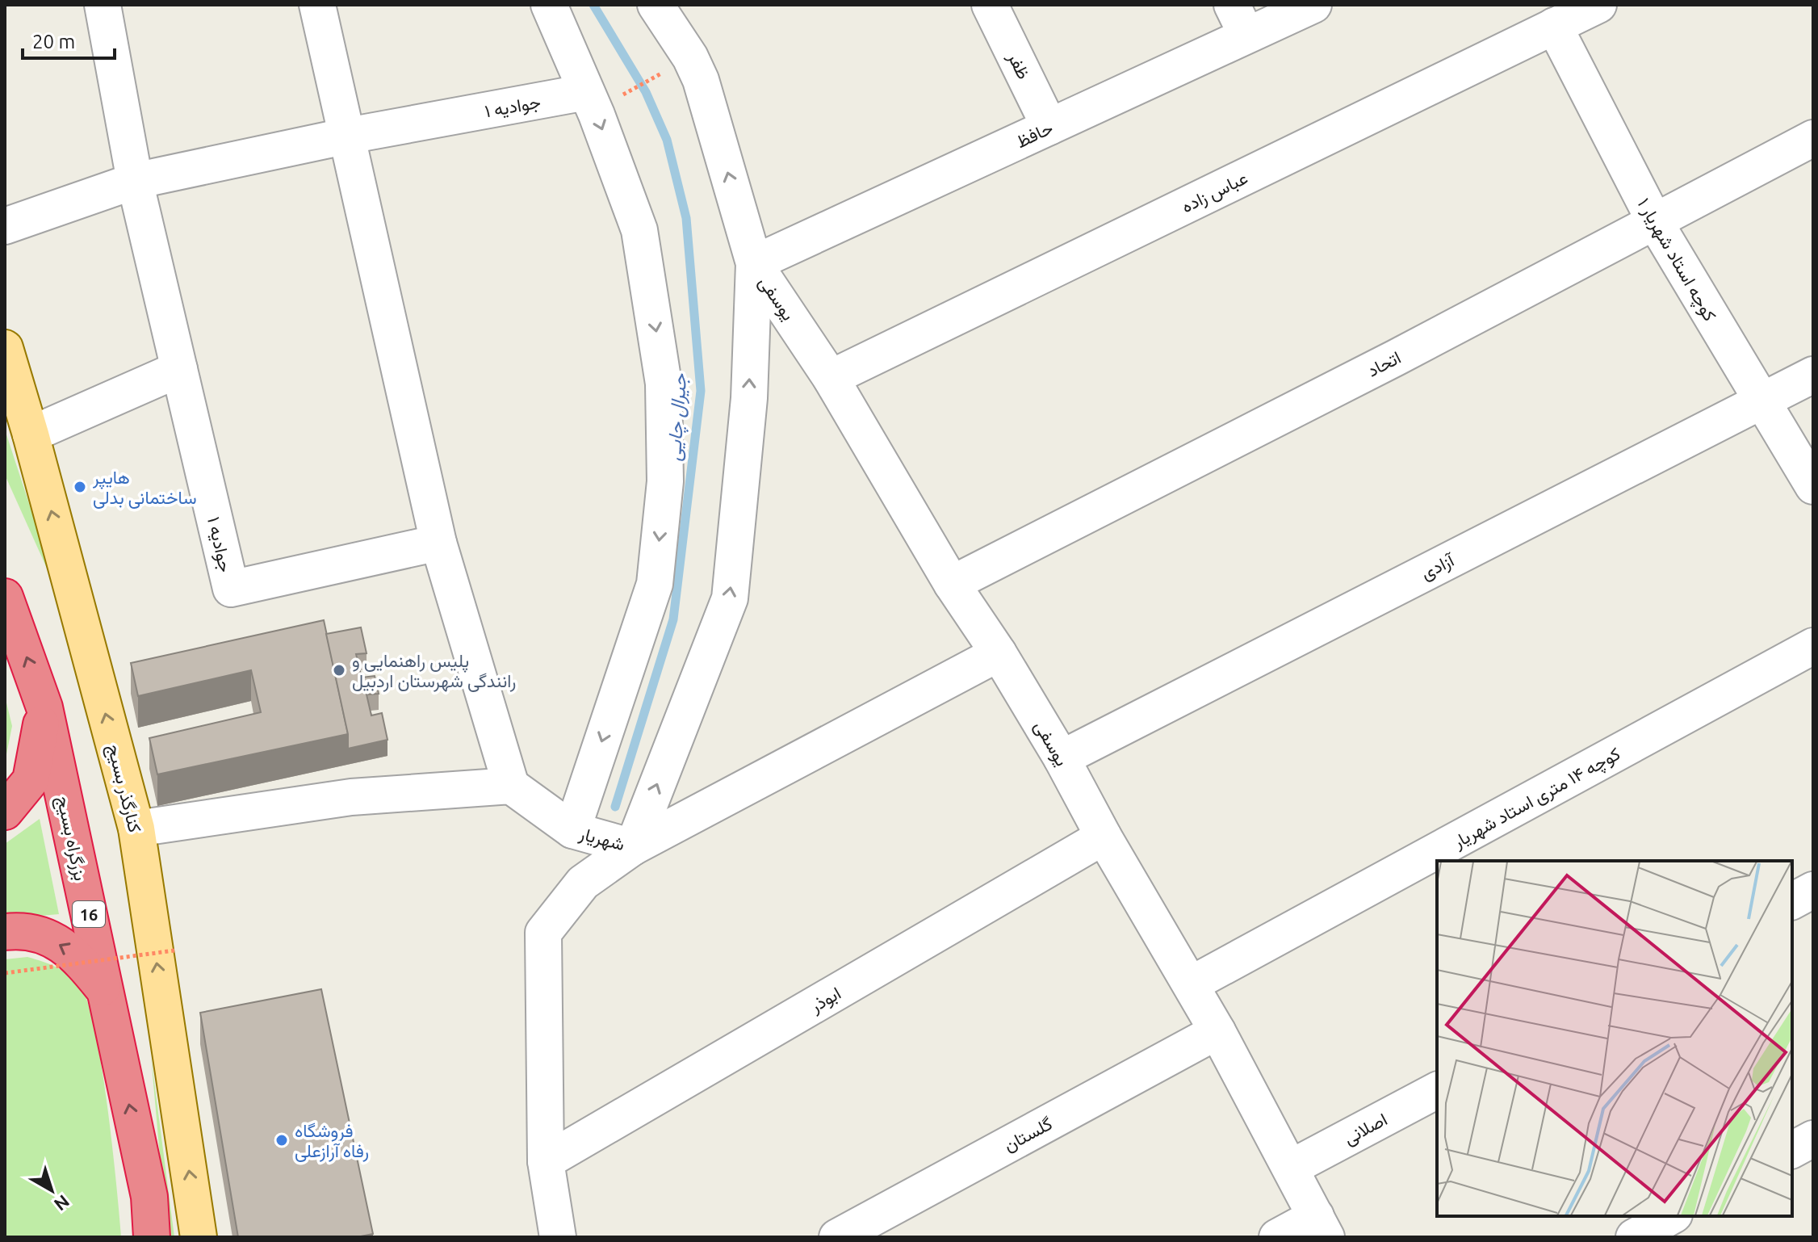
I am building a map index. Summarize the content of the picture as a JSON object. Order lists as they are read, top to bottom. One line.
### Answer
{"streets":{"highway":["بزرگراه بسیج","16"],"main road":["کنارگذر بسیج"],"street":["ظفر","جوادیه ۱","حافظ","عباس زاده","کوچه استاد شهریار ۱","یوسفی","اتحاد","آزادی","کوچه ۱۴ متری استاد شهریار","شهریار","ابوذر","اصلانی","گلستان"]},"crossings":[["ظفر","حافظ"],["حافظ","یوسفی"],["عباس زاده","کوچه استاد شهریار ۱"],["عباس زاده","یوسفی"],["کوچه استاد شهریار ۱","اتحاد"],["کوچه استاد شهریار ۱","آزادی"],["یوسفی","اتحاد"],["یوسفی","آزادی"],["یوسفی","کوچه ۱۴ متری استاد شهریار"],["یوسفی","شهریار"],["یوسفی","ابوذر"],["یوسفی","اصلانی"],["یوسفی","گلستان"]],"one_way":["کنارگذر بسیج","بزرگراه بسیج"],"water":["جیرال چایی"],"places":["هایپر ساختمانی بدلی","پلیس راهنمایی و رانندگی شهرستان اردبیل","فروشگاه رفاه آرازعلی"],"scale_bar":"20 m","north":"bottom right"}
